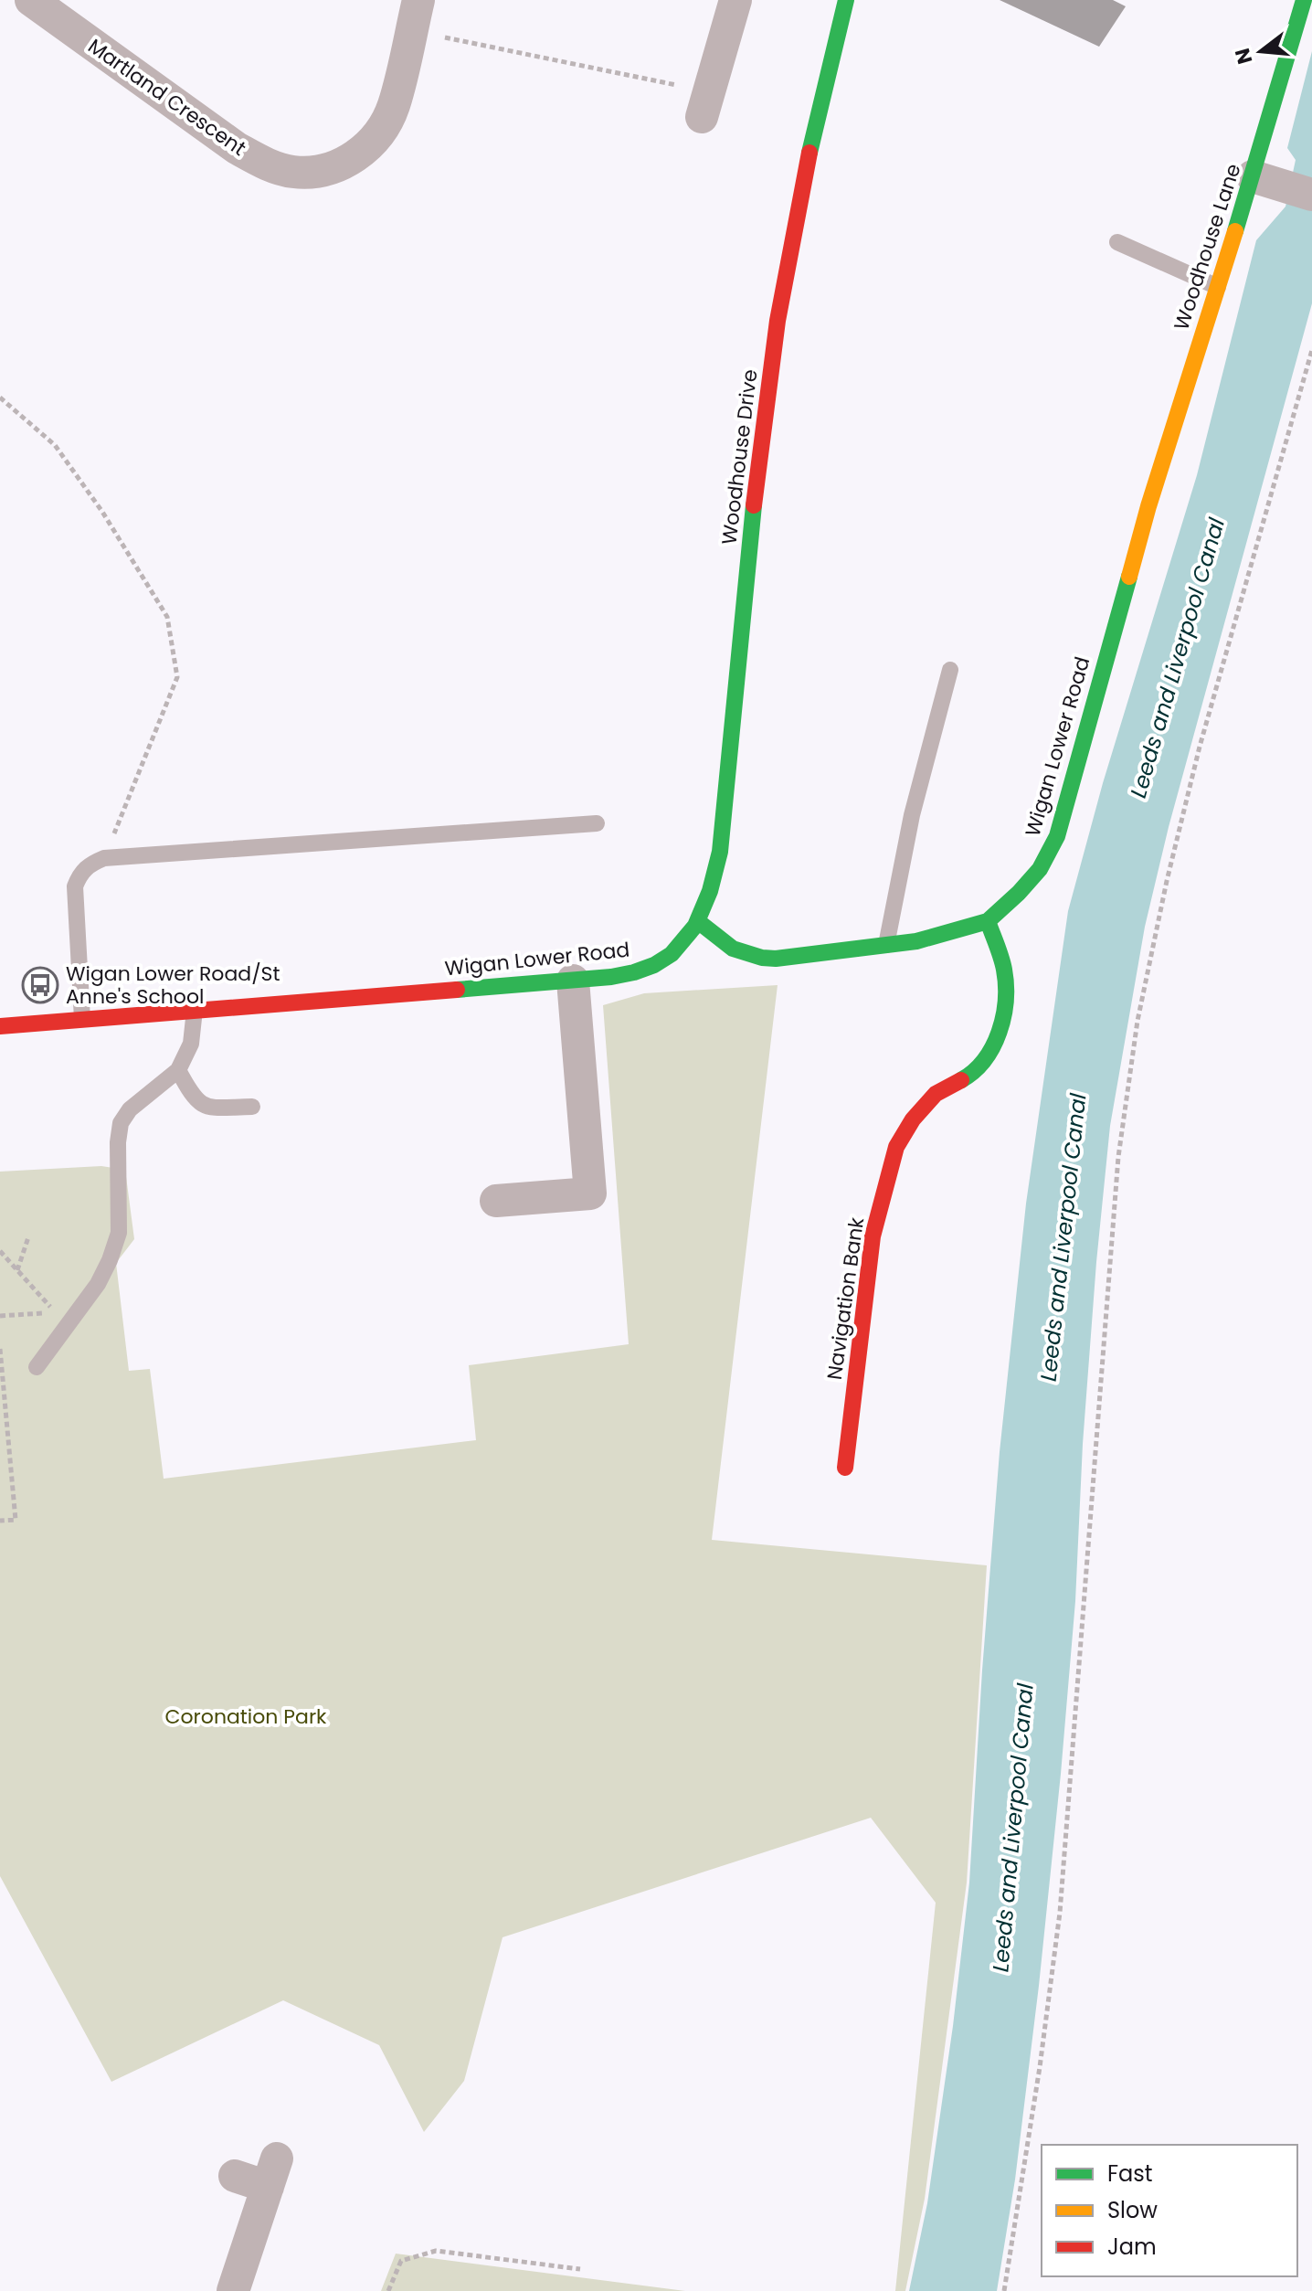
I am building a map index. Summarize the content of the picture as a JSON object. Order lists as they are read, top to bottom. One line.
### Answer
{"streets":{"street":["Martland Crescent","Woodhouse Lane","Woodhouse Drive","Wigan Lower Road","Navigation Bank"]},"crossings":[["Woodhouse Lane","Wigan Lower Road"],["Woodhouse Drive","Wigan Lower Road"],["Wigan Lower Road","Navigation Bank"]],"water":["Leeds and Liverpool Canal"],"parks":["Coronation Park"],"places":{"bus stop":["Wigan Lower Road/St Anne's School"]},"legend":["Fast","Slow","Jam"],"north":"left"}
